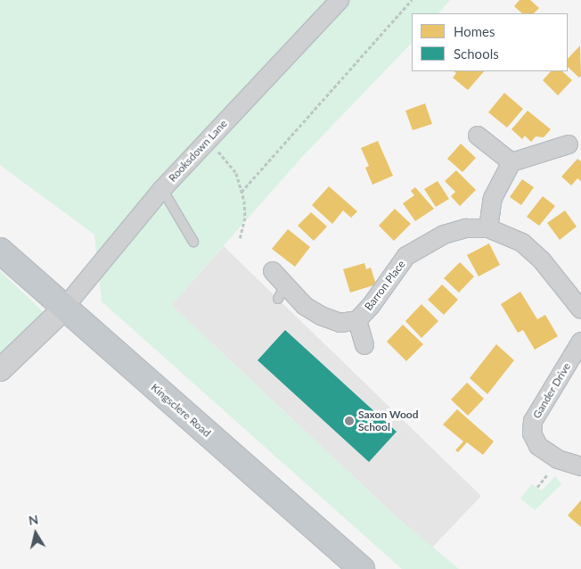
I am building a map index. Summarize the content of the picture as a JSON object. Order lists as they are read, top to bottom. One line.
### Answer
{"streets":{"highway":["Kingsclere Road"],"street":["Rooksdown Lane","Barron Place","Gander Drive"]},"crossings":[["Rooksdown Lane","Kingsclere Road"]],"places":["Saxon Wood School"],"legend":["Homes","Schools"],"north":"top"}
